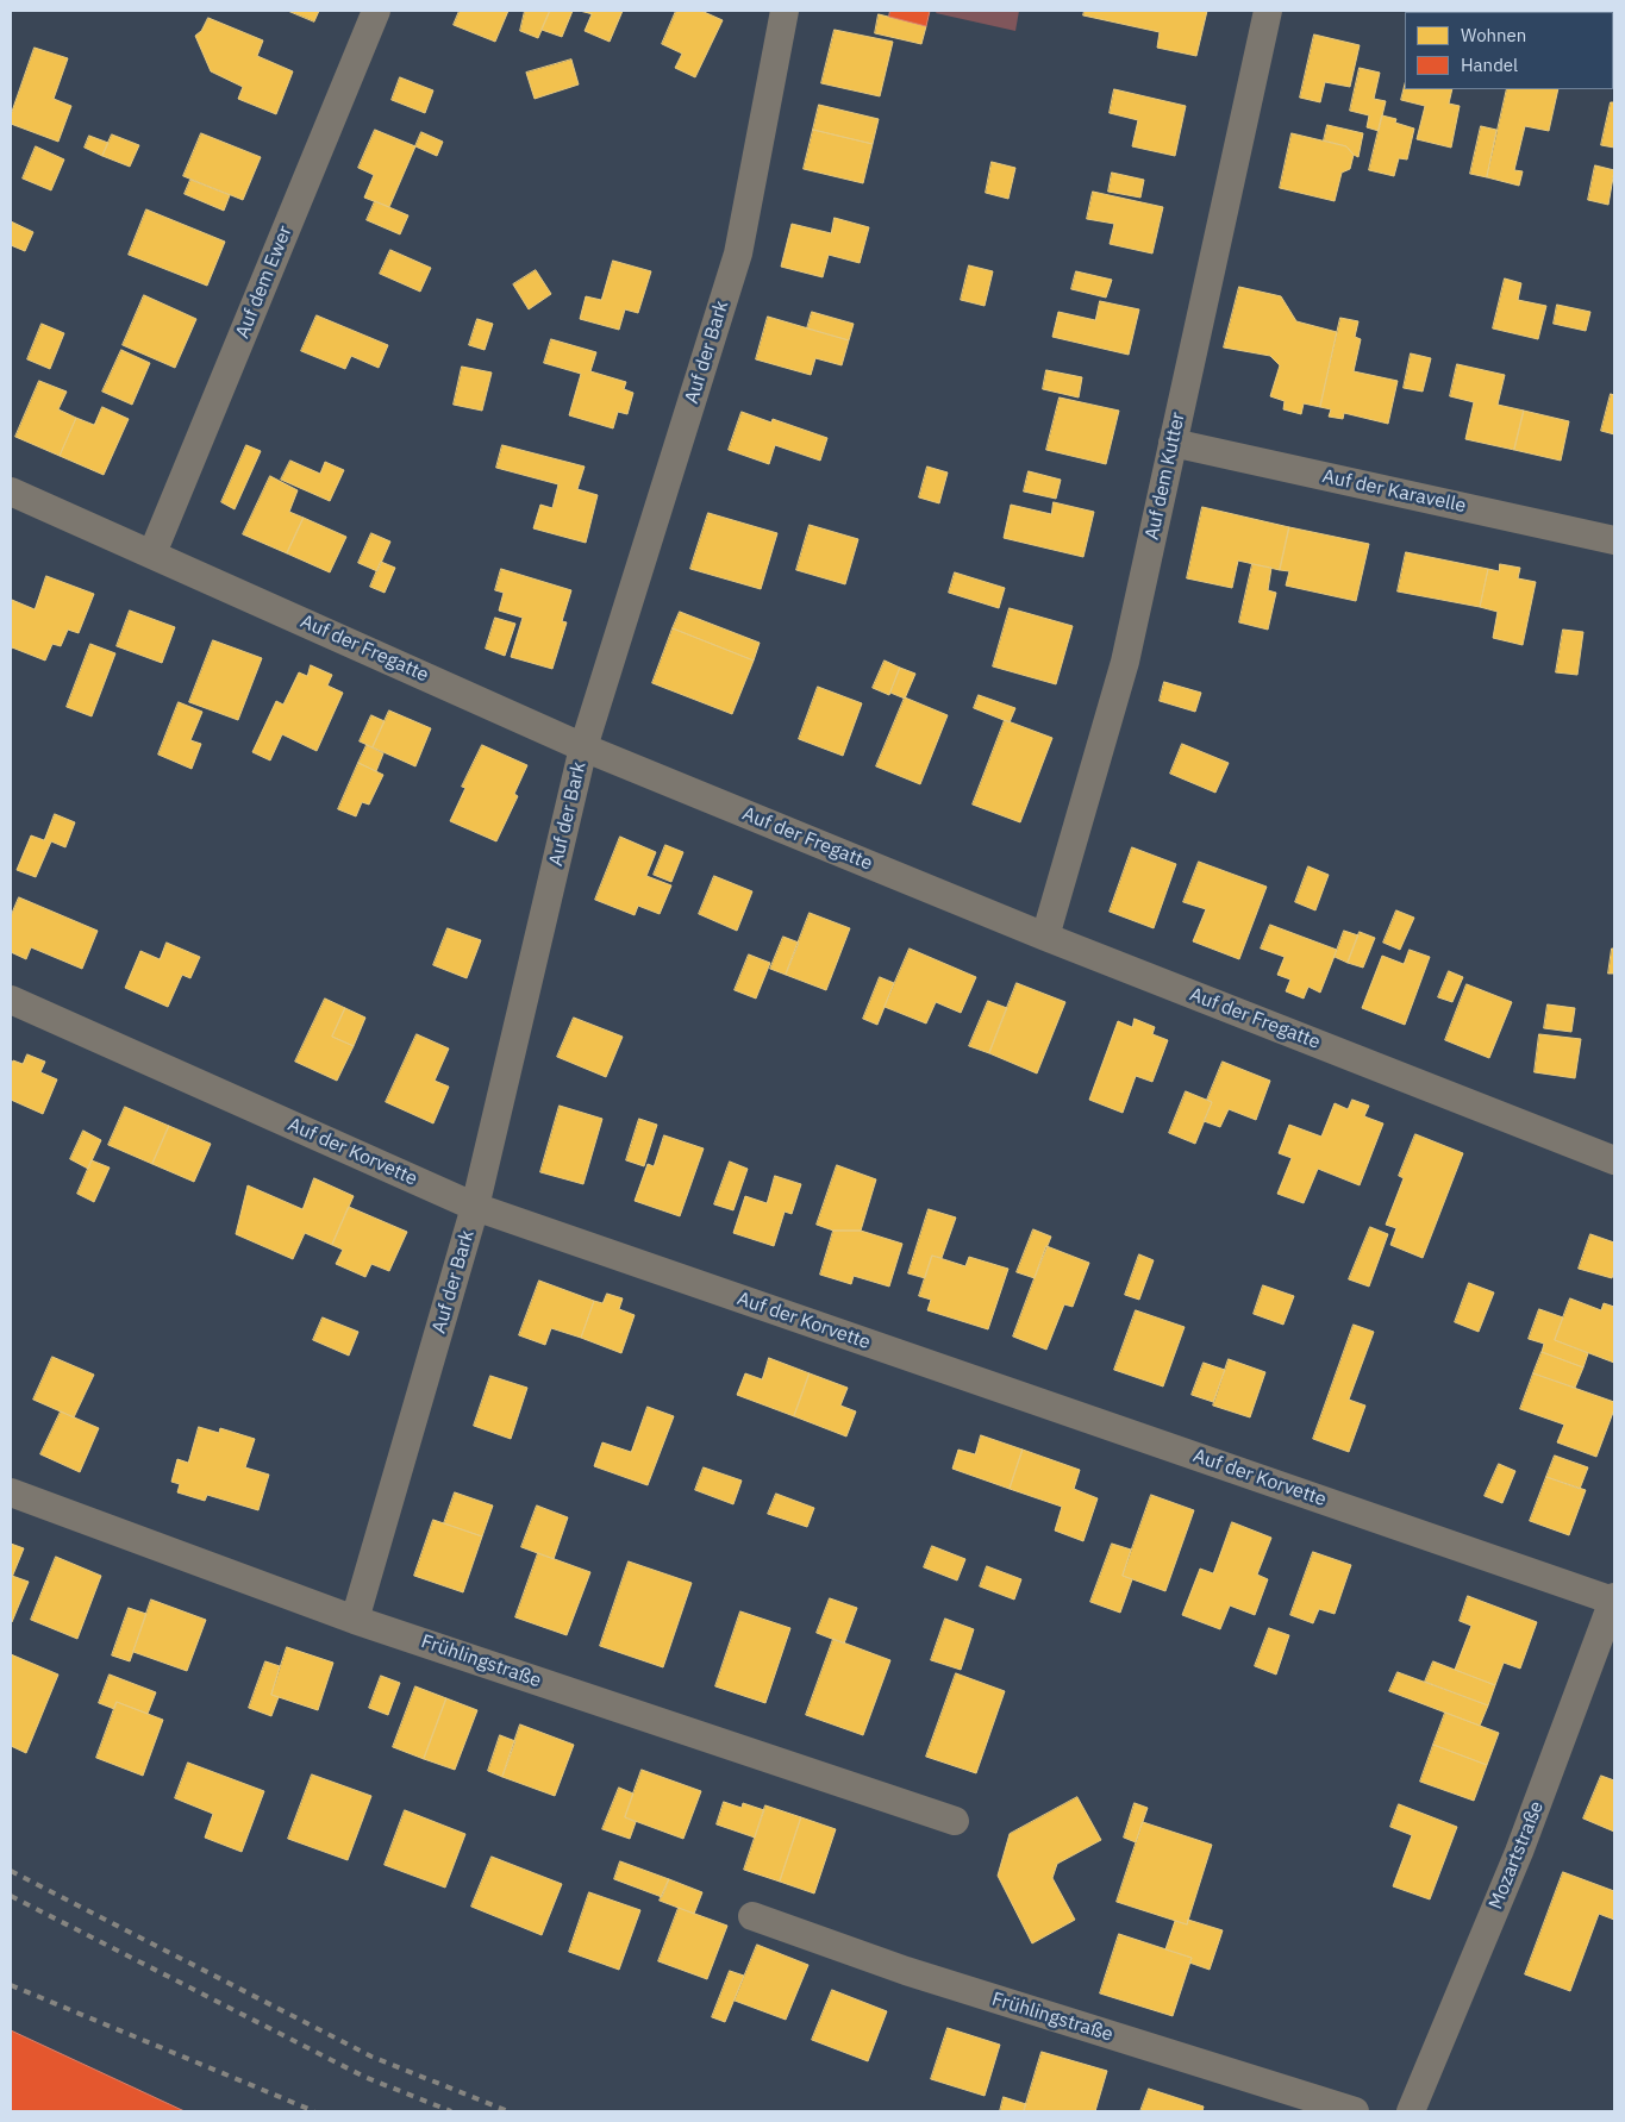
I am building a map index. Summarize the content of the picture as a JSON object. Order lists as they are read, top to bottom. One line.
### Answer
{"streets":{"street":["Auf dem Ewer","Auf der Bark","Auf dem Kutter","Auf der Karavelle","Auf der Fregatte","Auf der Korvette","Frühlingstraße","Mozartstraße"]},"crossings":[["Auf dem Ewer","Auf der Fregatte"],["Auf der Bark","Auf der Fregatte"],["Auf der Bark","Auf der Korvette"],["Auf der Bark","Frühlingstraße"],["Auf dem Kutter","Auf der Karavelle"],["Auf dem Kutter","Auf der Fregatte"],["Auf der Korvette","Mozartstraße"]],"legend":["Wohnen","Handel"]}
